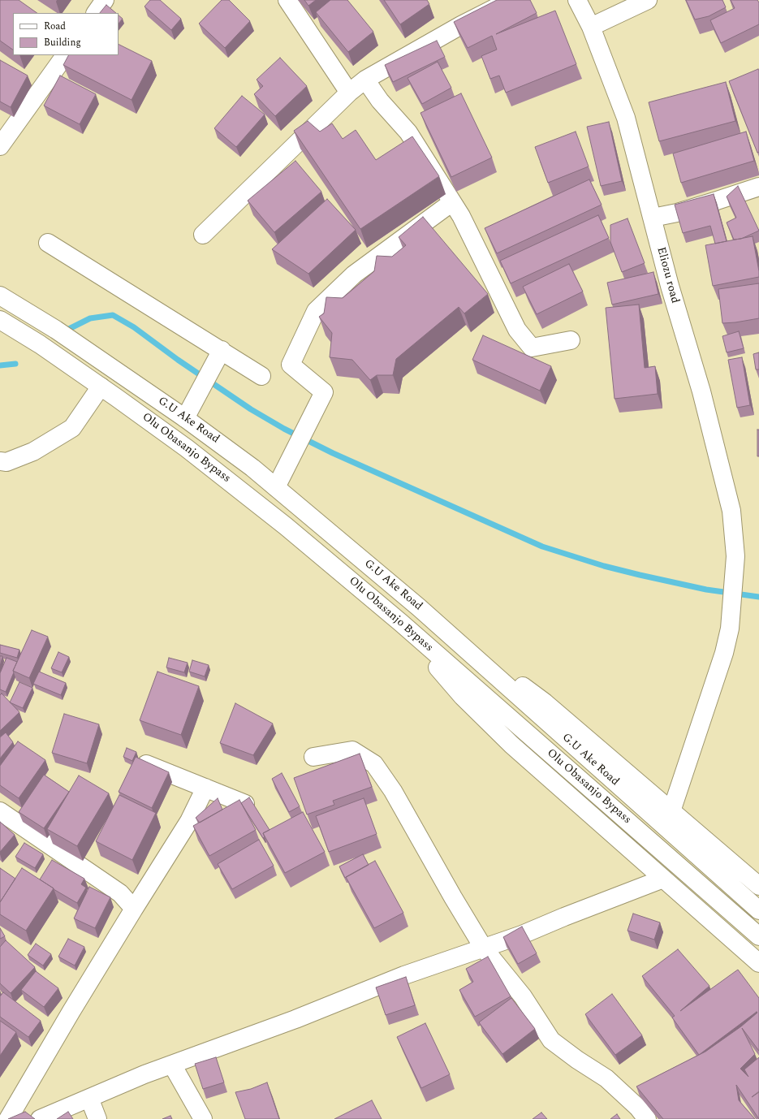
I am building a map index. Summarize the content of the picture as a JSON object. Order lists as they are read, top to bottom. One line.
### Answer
{"streets":{"street":["Eliozu road","G.U Ake Road","Olu Obasanjo Bypass"]},"legend":["Road","Building"]}
